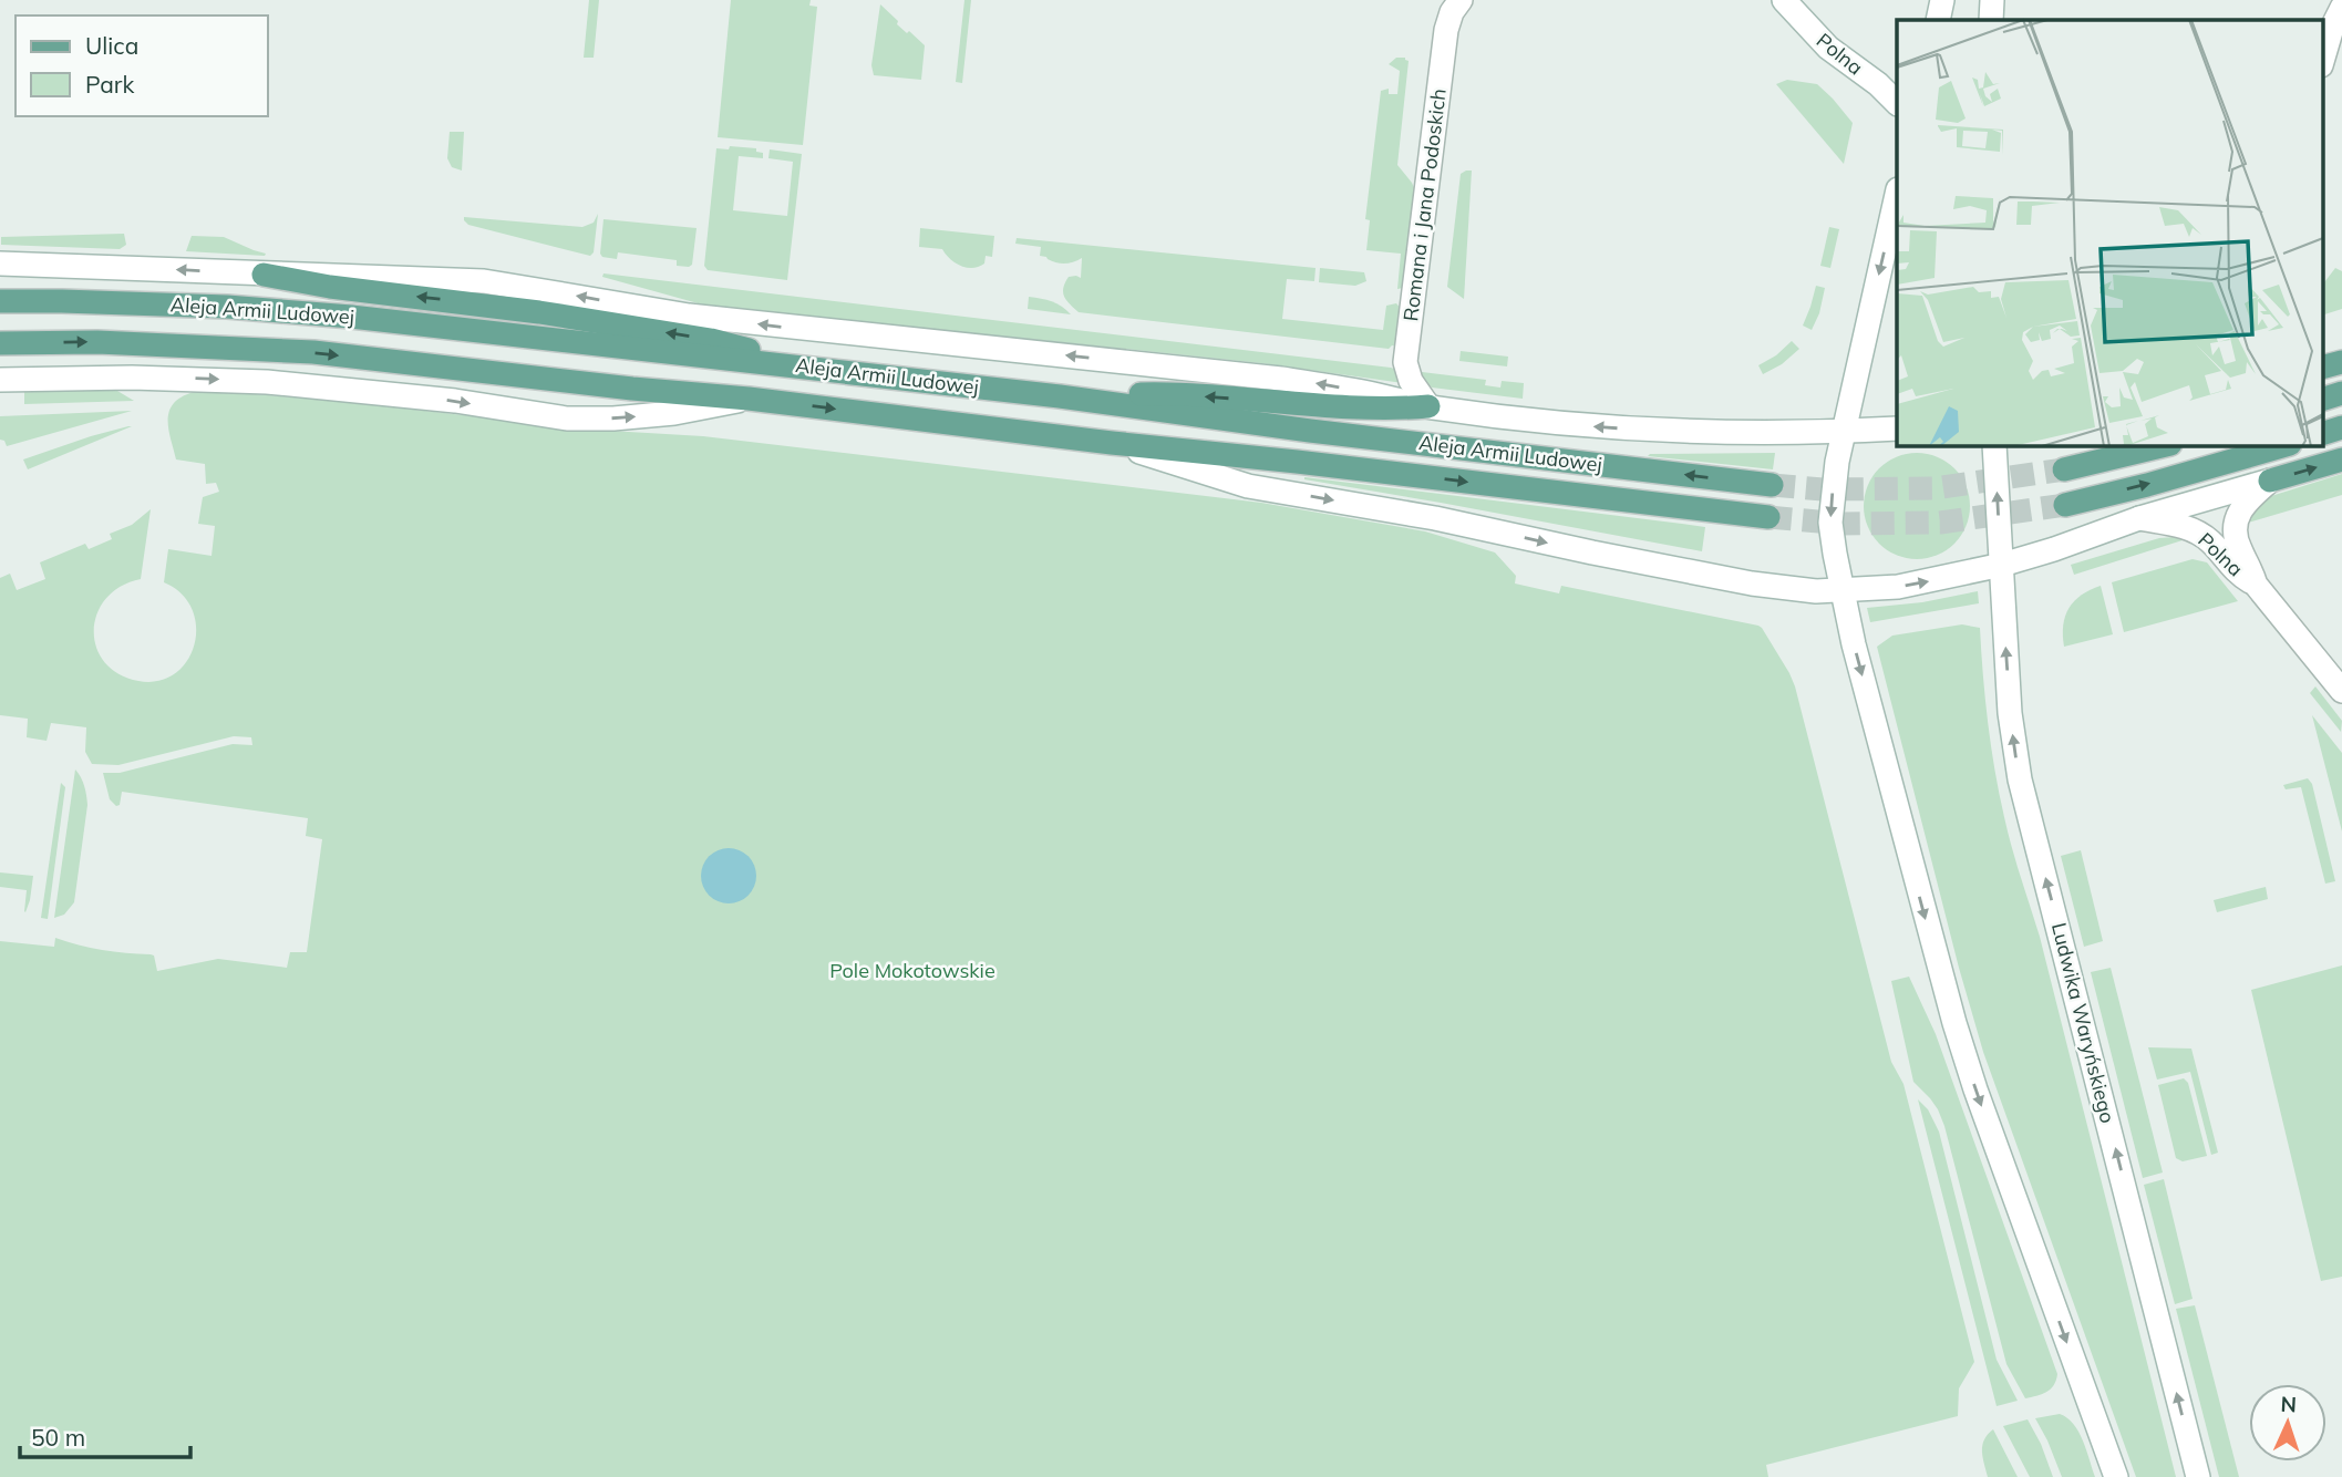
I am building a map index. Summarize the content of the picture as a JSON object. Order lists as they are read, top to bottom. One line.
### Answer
{"streets":{"main road":["Polna","Romana i Jana Podoskich","Aleja Armii Ludowej","Ludwika Waryńskiego"]},"parks":["Pole Mokotowskie"],"legend":["Ulica","Park"],"scale_bar":"50 m","north":"top"}
